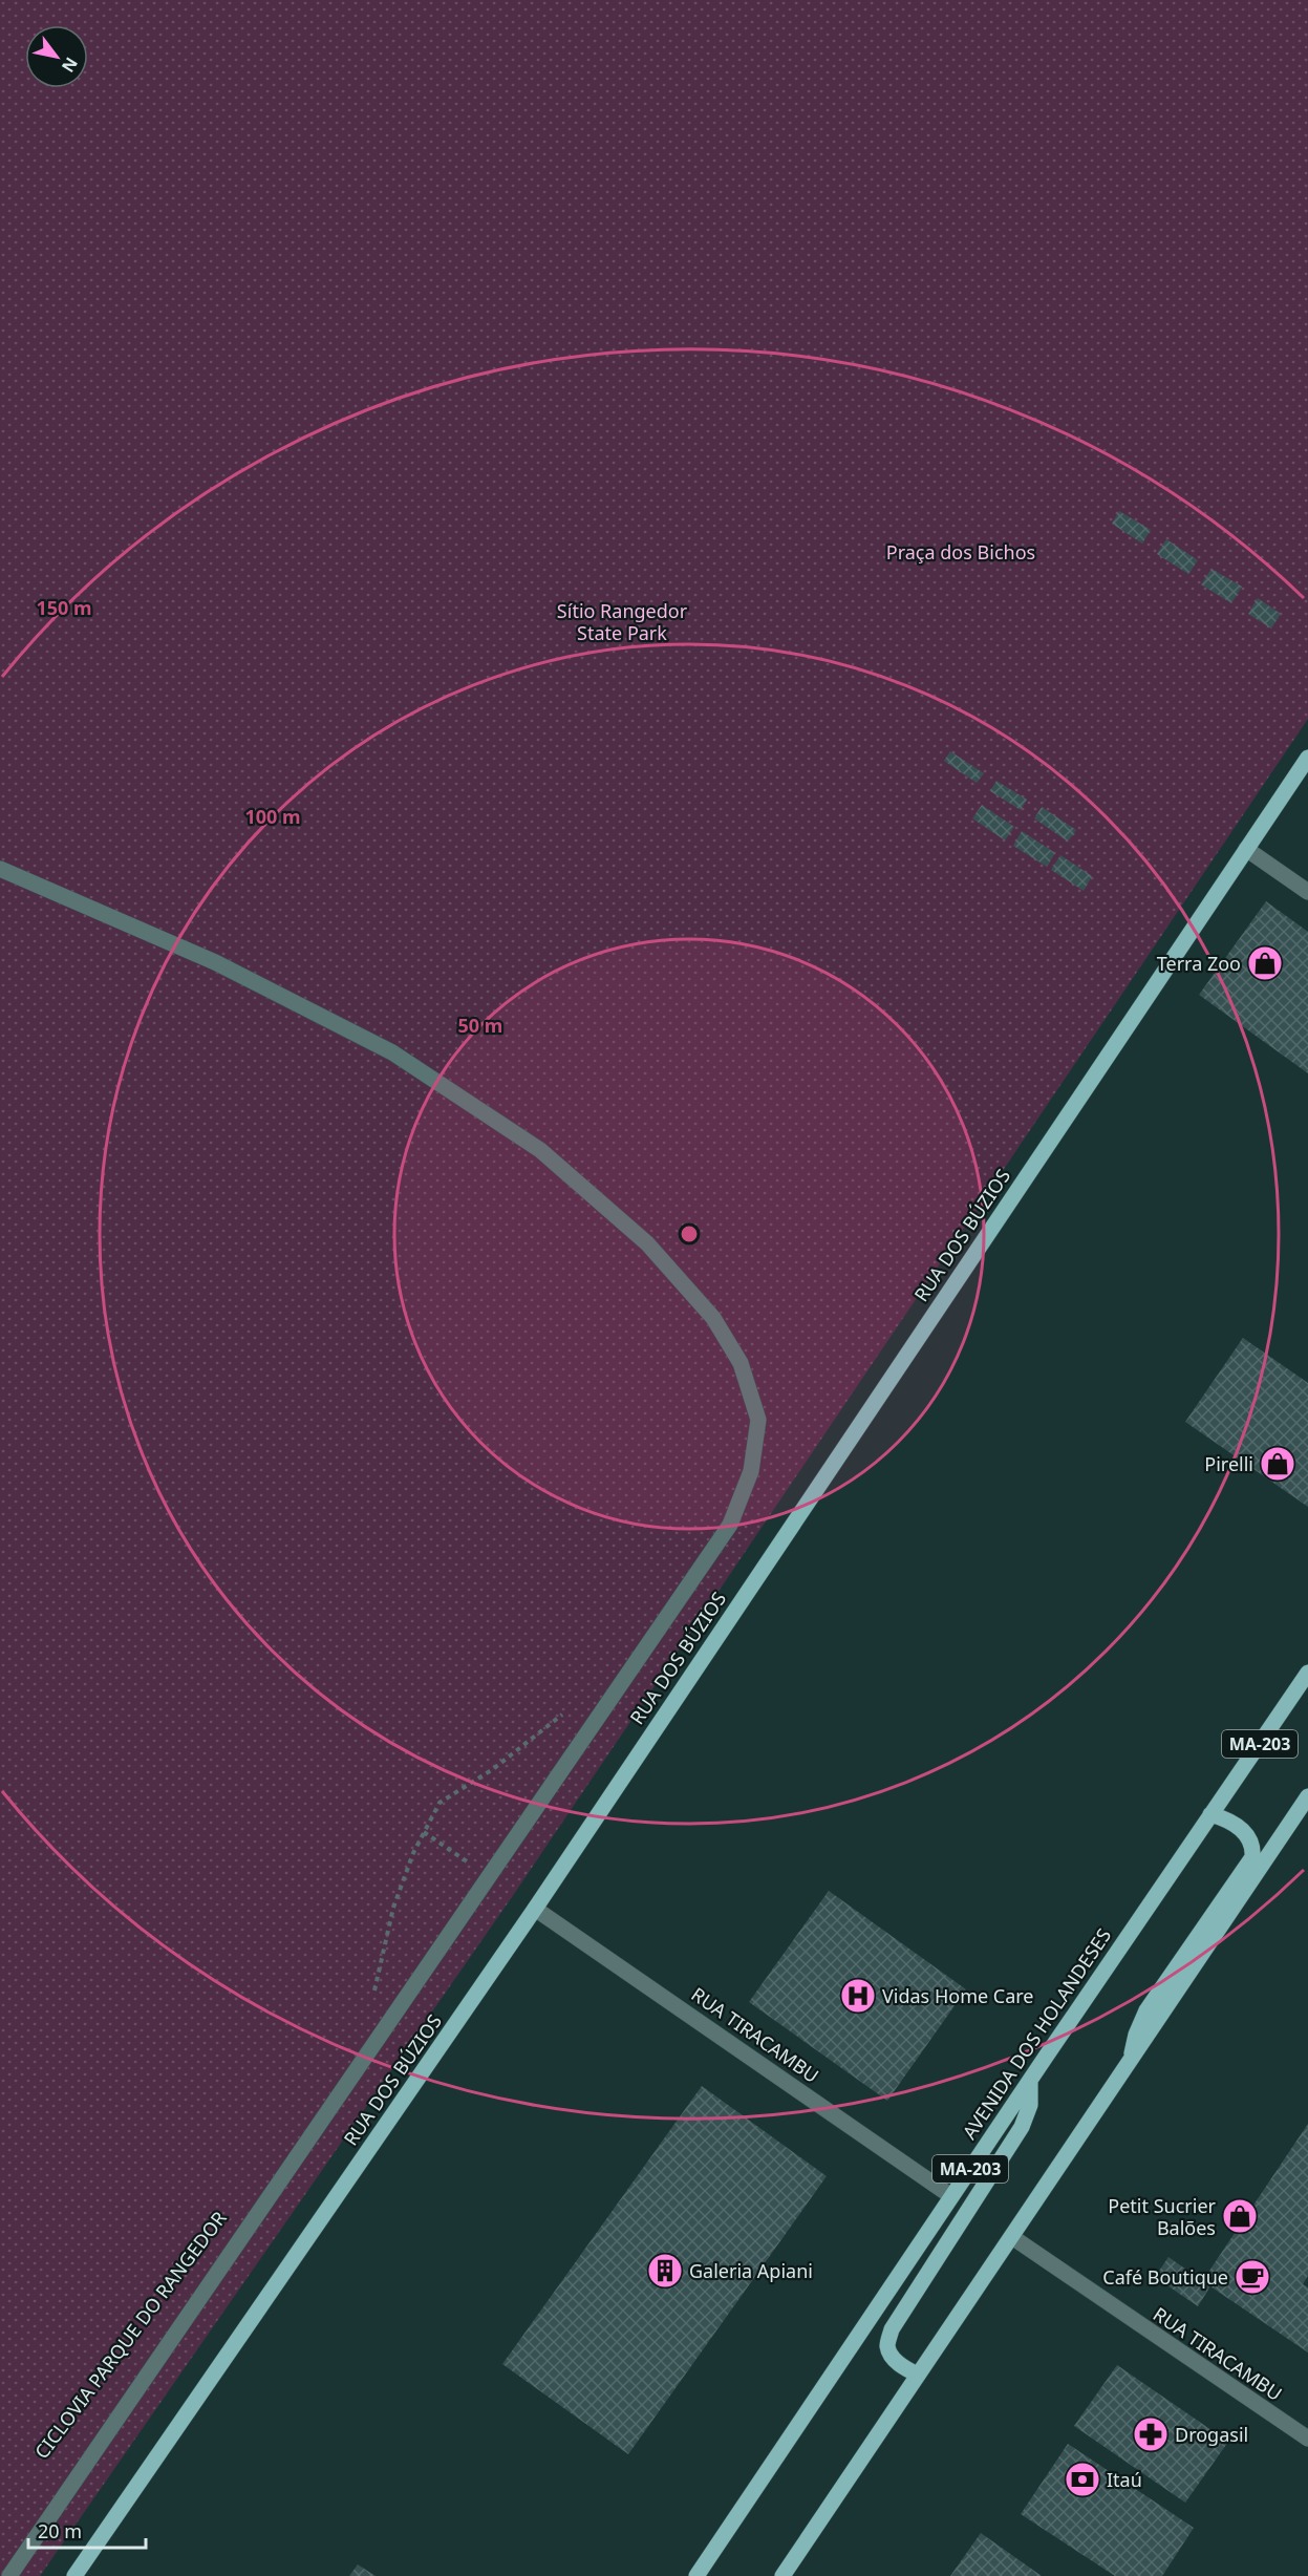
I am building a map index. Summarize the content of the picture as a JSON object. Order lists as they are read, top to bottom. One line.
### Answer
{"streets":{"main road":["RUA DOS BÚZIOS","MA-203","AVENIDA DOS HOLANDESES"],"street":["RUA TIRACAMBU"]},"crossings":[["RUA DOS BÚZIOS","RUA TIRACAMBU"],["AVENIDA DOS HOLANDESES","RUA TIRACAMBU"]],"parks":["Praça dos Bichos","Sítio Rangedor State Park"],"places":{"shop":["Terra Zoo","Pirelli","Petit Sucrier Balões"],"hospital":["Vidas Home Care"],"building":["Galeria Apiani"],"cafe":["Café Boutique"],"pharmacy":["Drogasil"],"bank":["Itaú"]},"scale_bar":"20 m","north":"bottom right","rings":["150 m","100 m","50 m"]}
